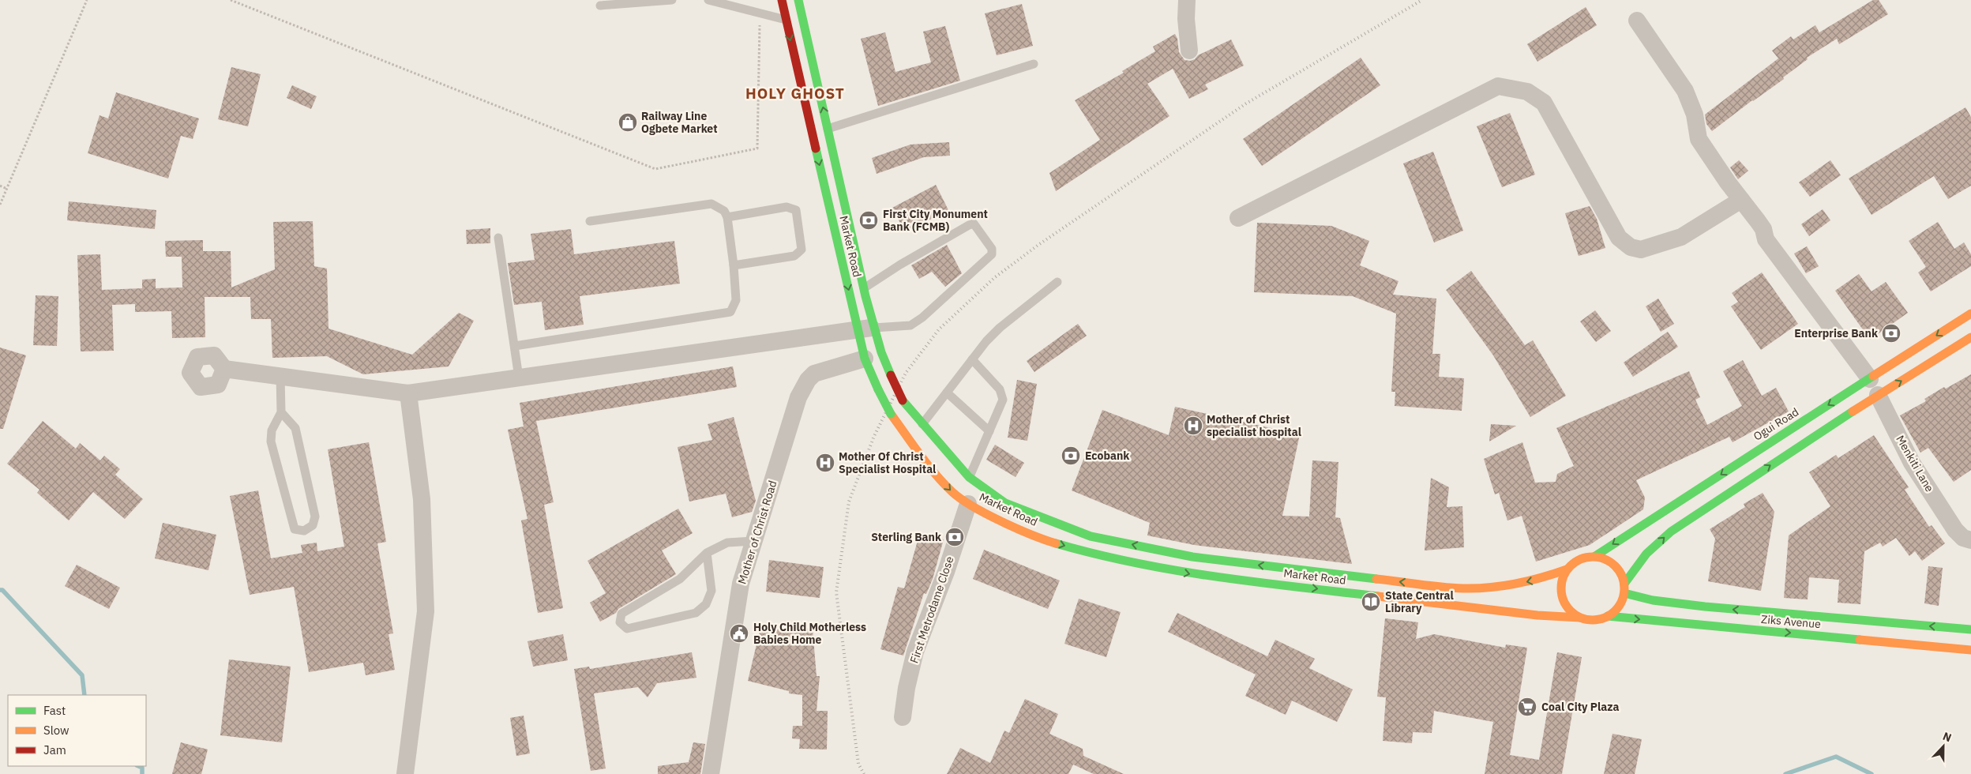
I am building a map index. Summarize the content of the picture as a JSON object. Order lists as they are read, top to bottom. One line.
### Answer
{"streets":{"main road":["Market Road","Ogui Road","Ziks Avenue"],"street":["Menkiti Lane","Mother of Christ Road","First Metrodame Close"]},"crossings":[["Market Road","Ogui Road"],["Market Road","Mother of Christ Road"],["Market Road","First Metrodame Close"],["Market Road","Ziks Avenue"],["Ogui Road","Ziks Avenue"]],"districts":["HOLY GHOST"],"places":{"shop":["Railway Line Ogbete Market"],"bank":["First City Monument Bank (FCMB)","Enterprise Bank","Ecobank","Sterling Bank"],"hospital":["Mother of Christ specialist hospital","Mother Of Christ Specialist Hospital"],"library":["State Central Library"],"public building":["Holy Child Motherless Babies Home"],"supermarket":["Coal City Plaza"]},"legend":["Fast","Slow","Jam"],"north":"top"}
